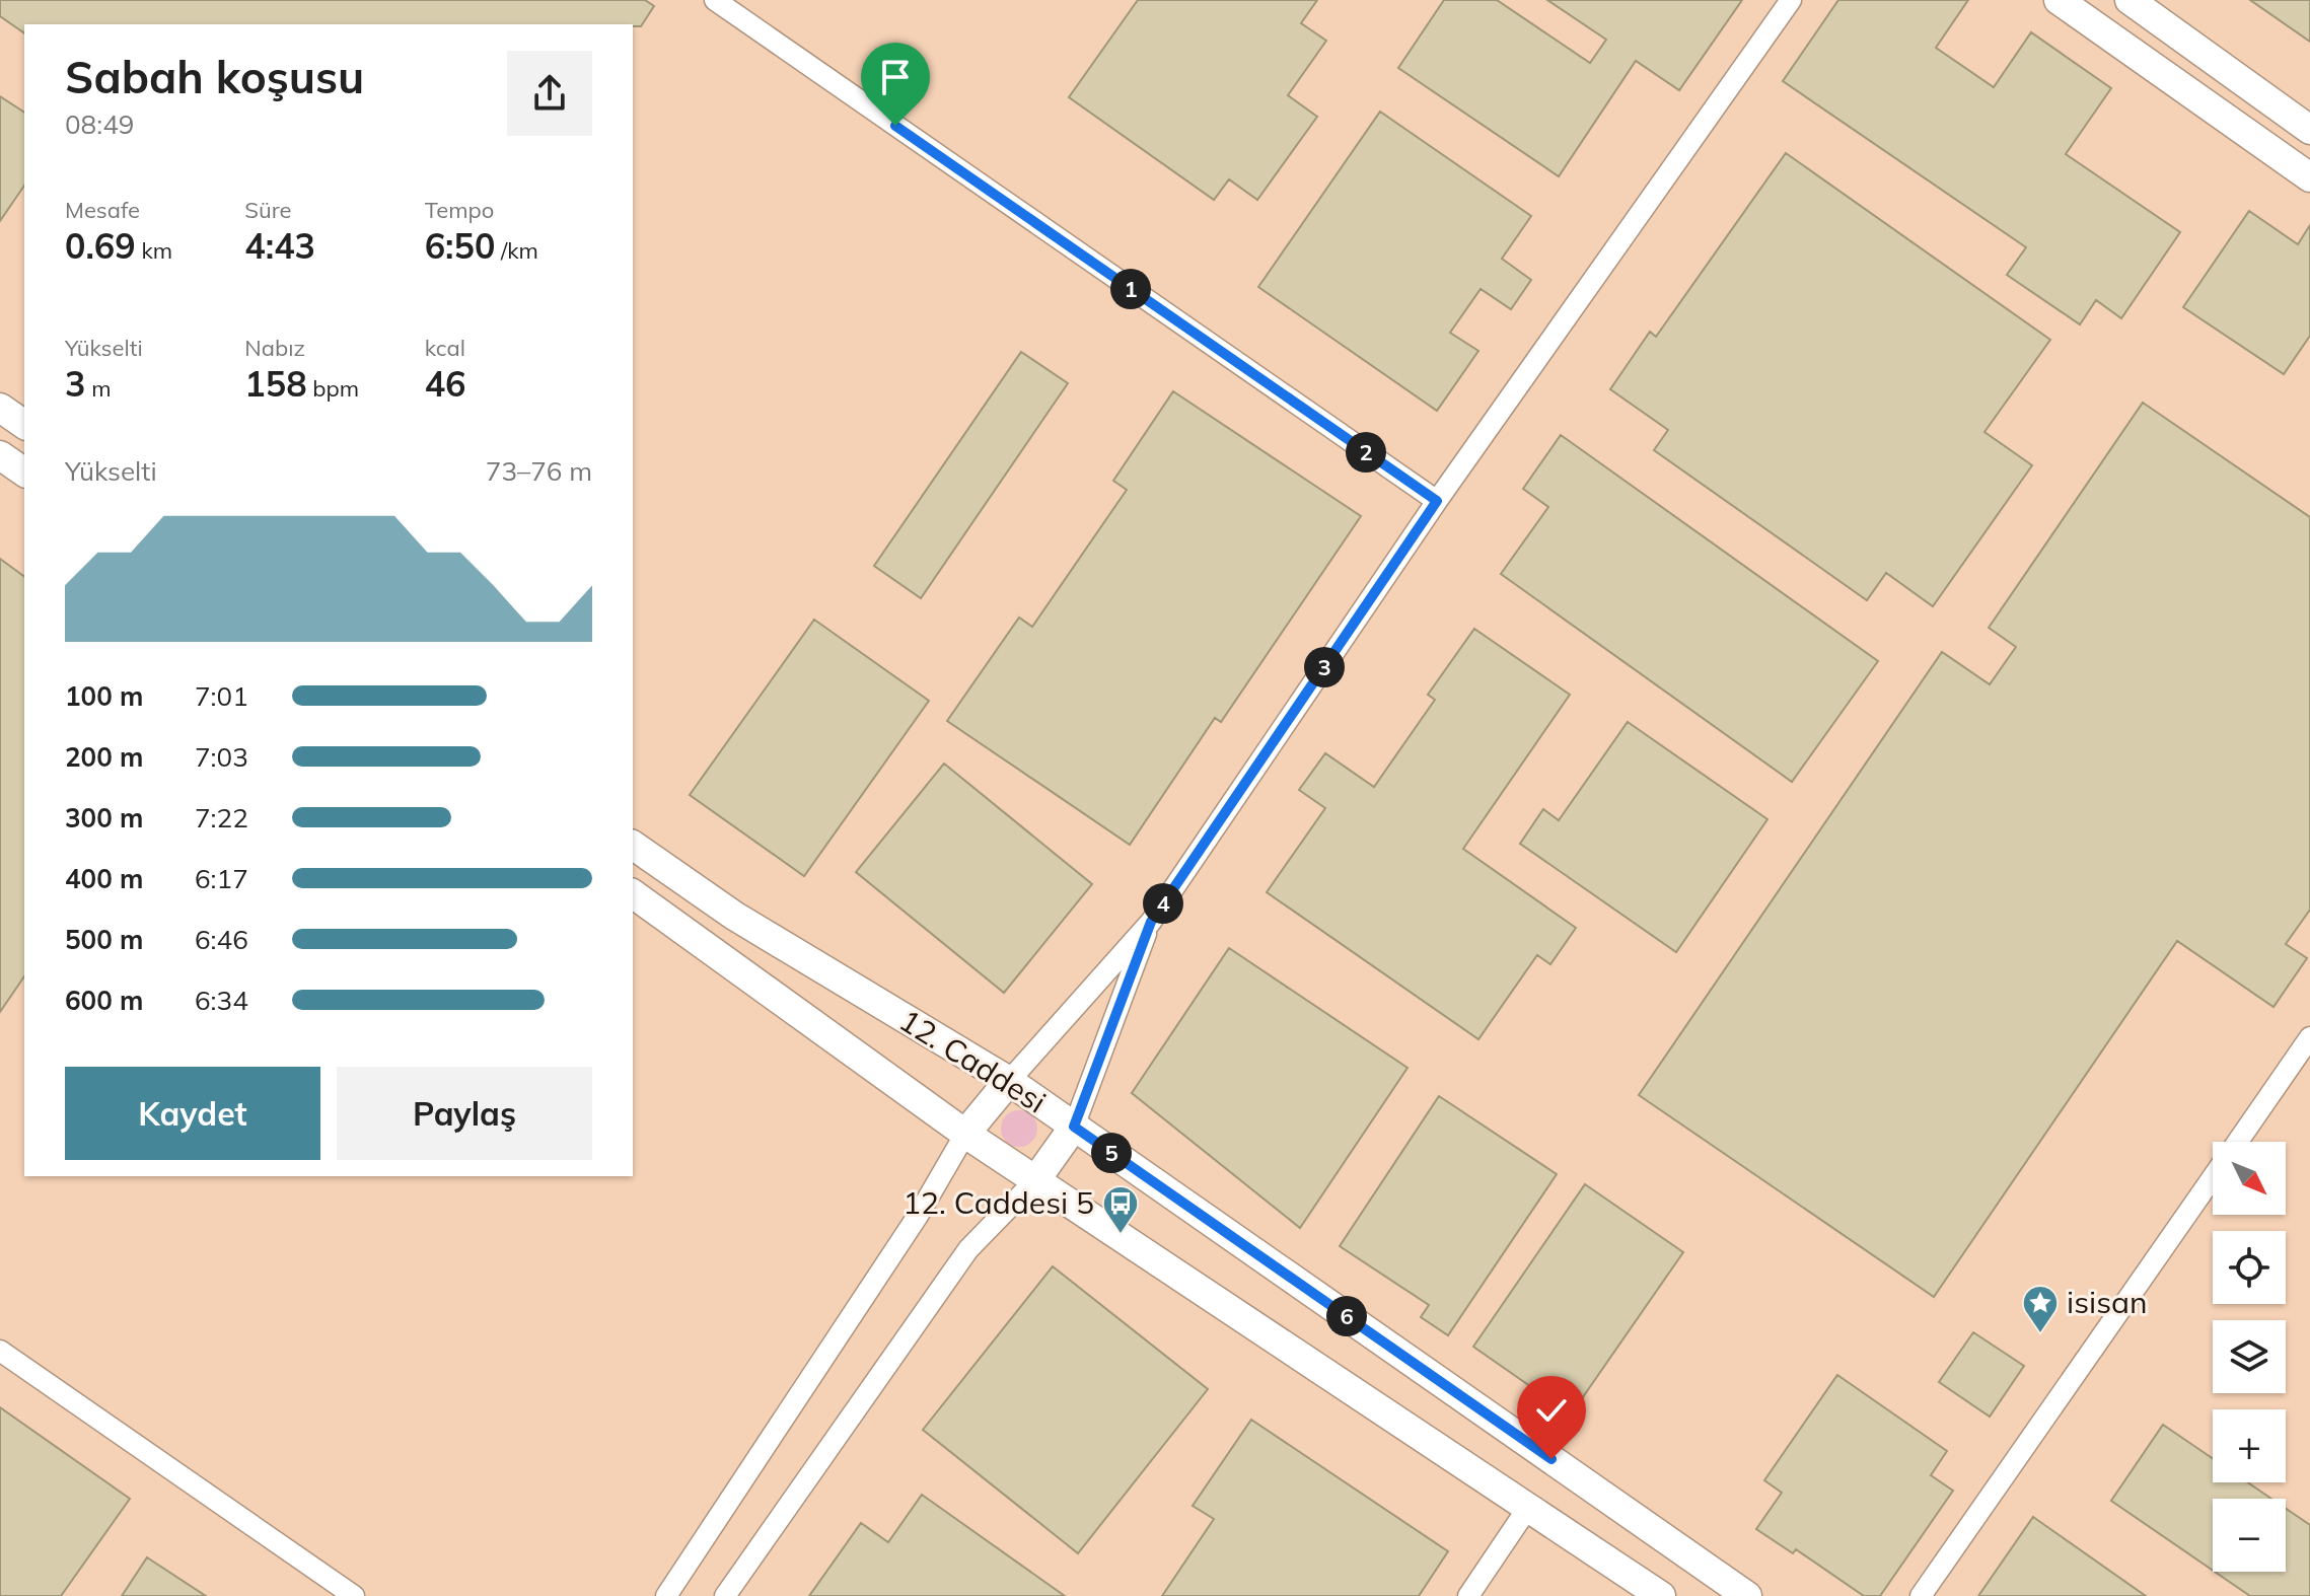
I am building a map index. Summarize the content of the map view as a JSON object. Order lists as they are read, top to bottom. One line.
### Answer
{"streets":{"street":["12. Caddesi"]},"places":{"bus stop":["12. Caddesi 5"],"place":["isisan"]},"north":"bottom right","page":{"heading":["Sabah koşusu","08:49"],"stats":[["Mesafe","0.69 km"],["Süre","4:43"],["Tempo","6:50 /km"],["Yükselti","3 m"],["Nabız","158 bpm"],["kcal","46"]],"pins":["1","2","3","4","5","6"],"chart":["Yükselti","73–76 m"],"list":[{"name":"100 m","note":"7:01"},{"name":"200 m","note":"7:03"},{"name":"300 m","note":"7:22"},{"name":"400 m","note":"6:17"},{"name":"500 m","note":"6:46"},{"name":"600 m","note":"6:34"}],"buttons":["Kaydet","Paylaş"],"map_buttons":["+","−"]}}
